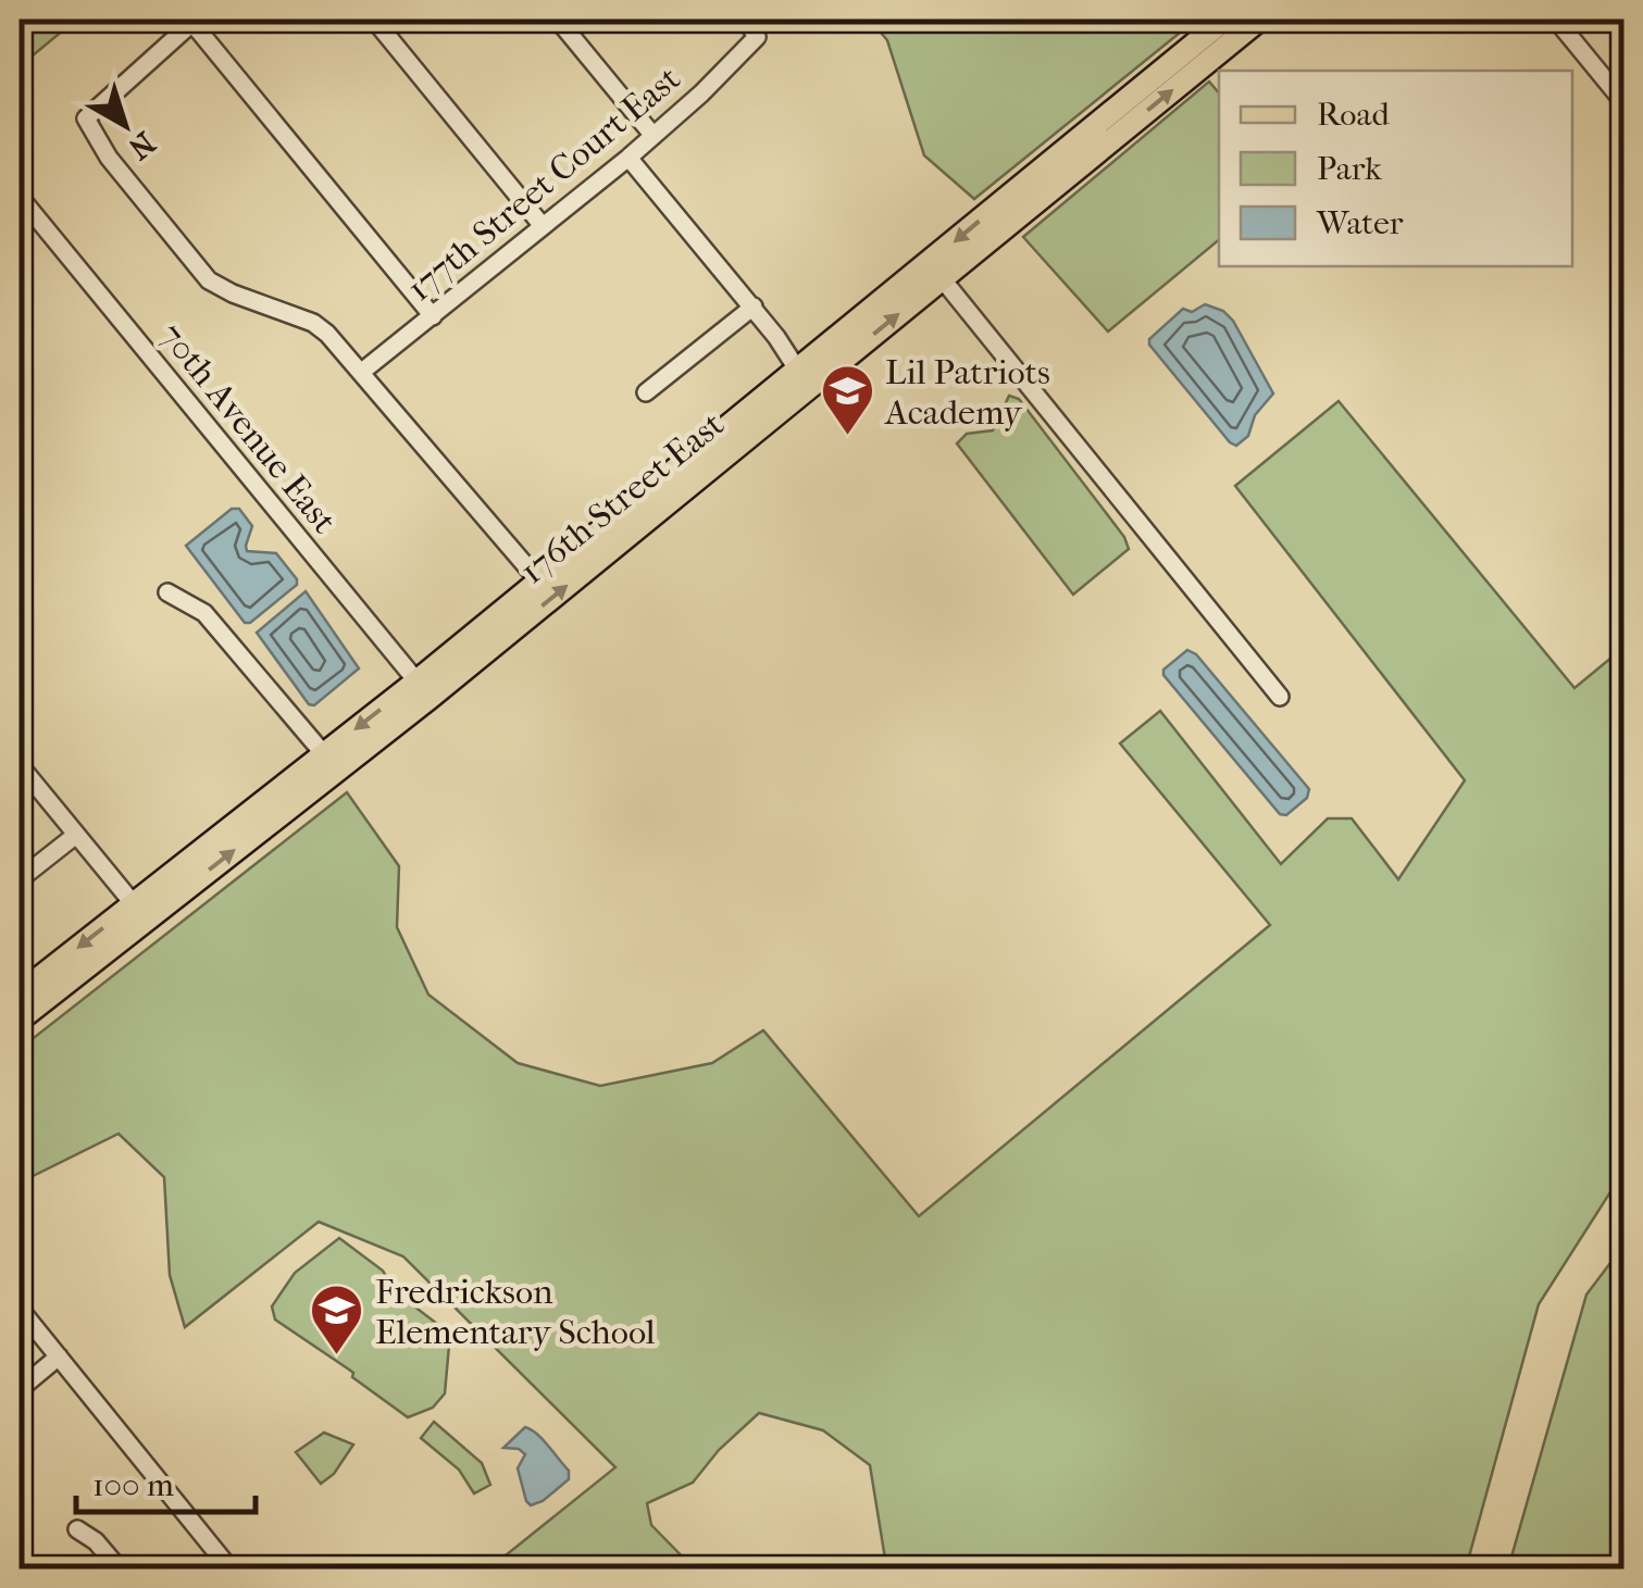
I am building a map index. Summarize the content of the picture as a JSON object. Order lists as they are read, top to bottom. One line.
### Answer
{"streets":{"main road":["176th Street East"],"street":["177th Street Court East","70th Avenue East"]},"crossings":[["70th Avenue East","176th Street East"]],"places":{"school or university":["Lil Patriots Academy","Fredrickson Elementary School"]},"legend":["Road","Park","Water"],"scale_bar":"100 m","north":"bottom right"}
